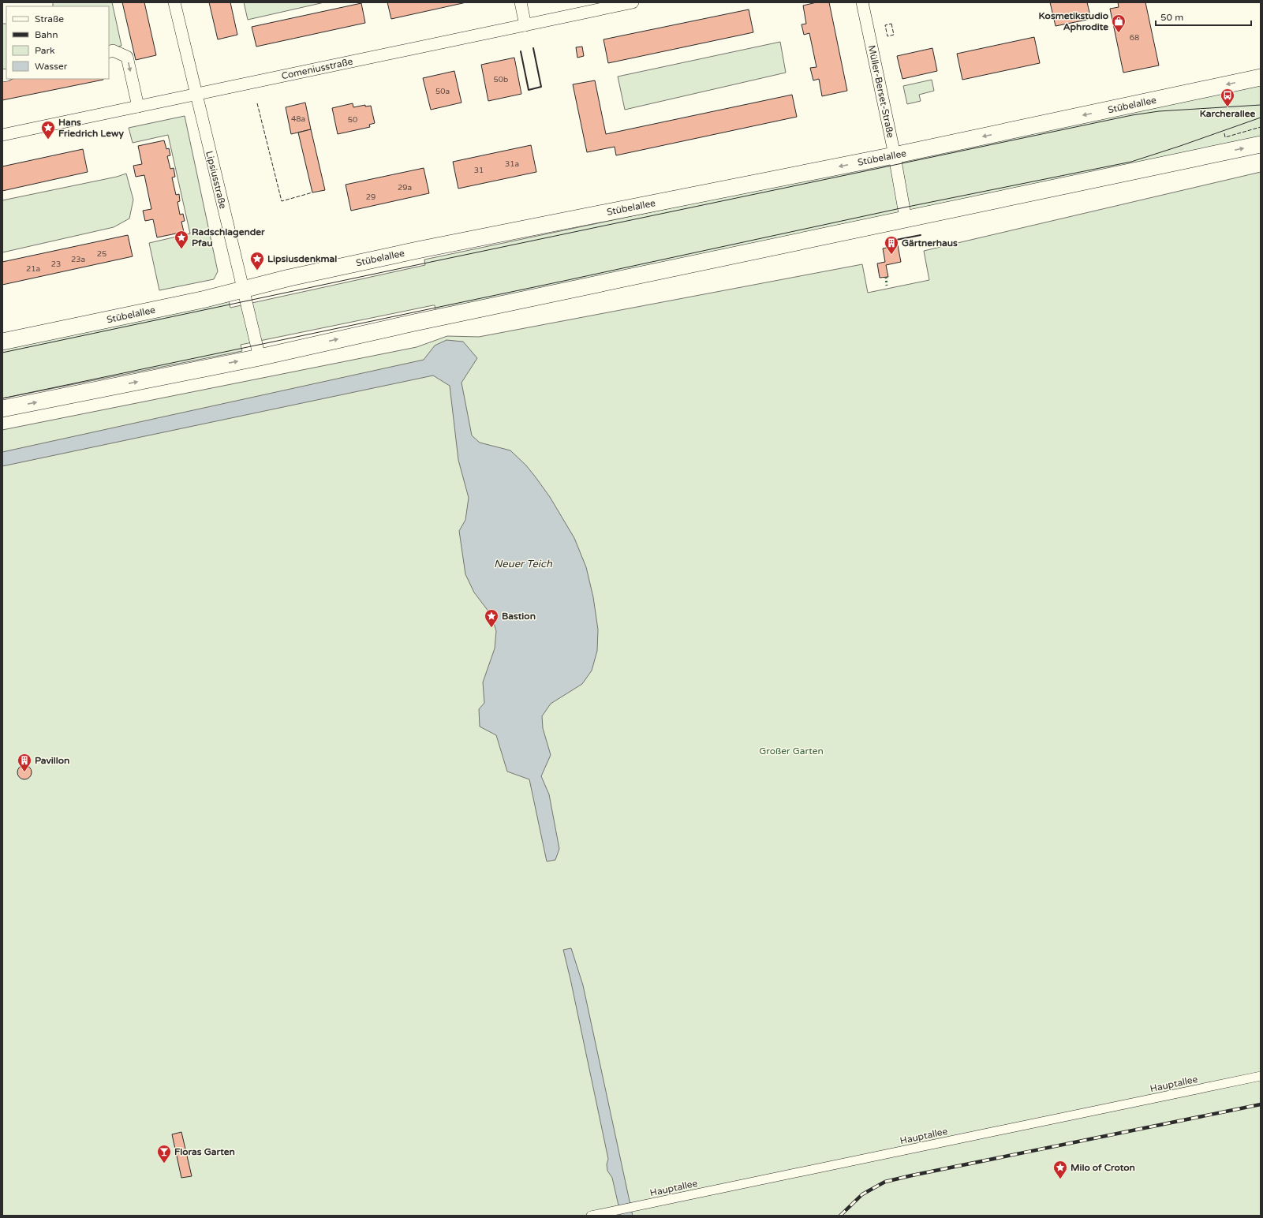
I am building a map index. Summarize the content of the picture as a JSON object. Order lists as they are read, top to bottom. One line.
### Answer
{"streets":{"main road":["Stübelallee"],"street":["Comeniusstraße","Müller-Berset-Straße","Lipsiusstraße","Hauptallee"]},"crossings":[["Comeniusstraße","Lipsiusstraße"],["Müller-Berset-Straße","Stübelallee"],["Stübelallee","Lipsiusstraße"]],"water":["Neuer Teich"],"parks":["Großer Garten"],"places":{"shop":["Kosmetikstudio Aphrodite"],"bus stop":["Karcherallee"],"place":["Hans Friedrich Lewy","Radschlagender Pfau","Lipsiusdenkmal","Bastion","Milo of Croton"],"building":["Gärtnerhaus","Pavillon"],"bar":["Floras Garten"]},"house_numbers":["68","50b","50a","48a","50","31a","31","29a","29","25","23a","23","21a"],"legend":["Straße","Bahn","Park","Wasser"],"scale_bar":"50 m"}
